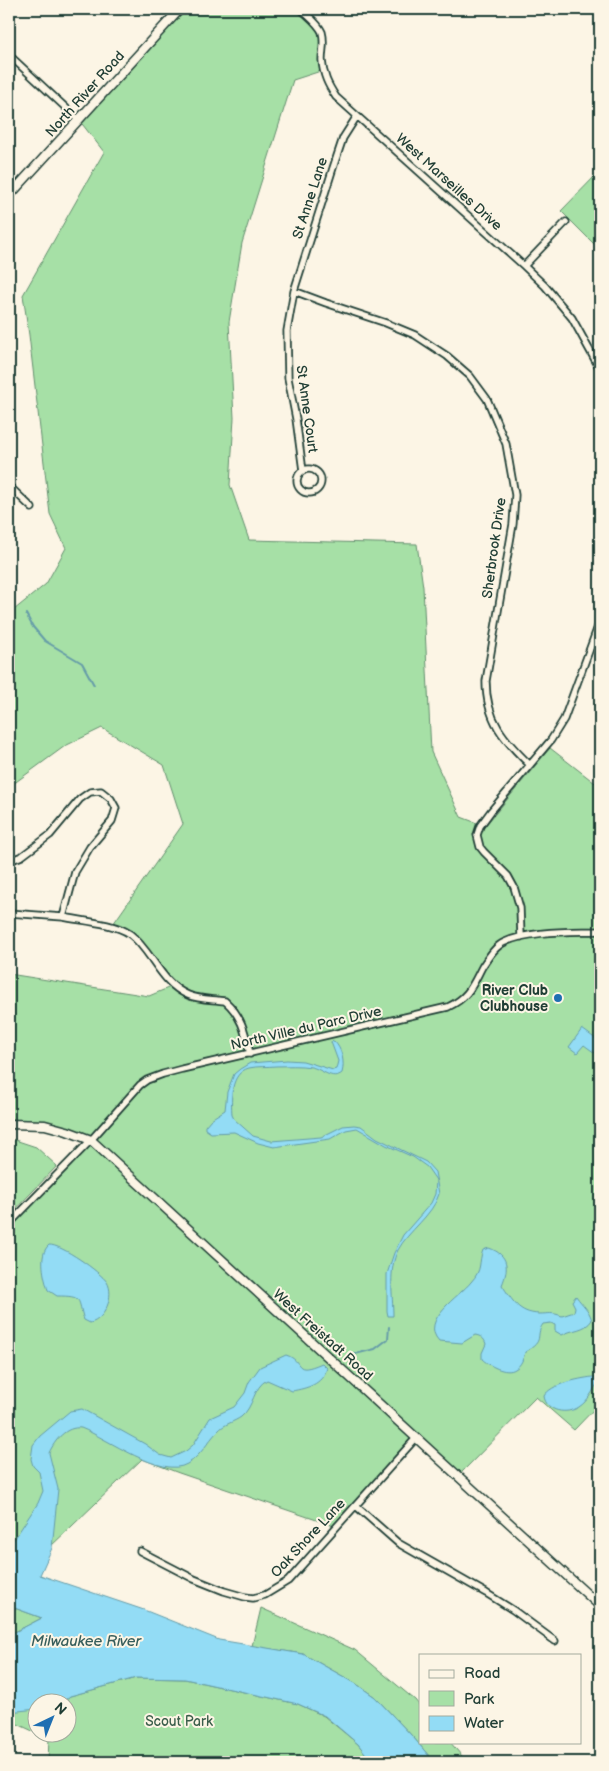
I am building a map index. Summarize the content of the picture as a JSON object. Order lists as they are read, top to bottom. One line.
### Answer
{"streets":{"street":["North River Road","West Marseilles Drive","St Anne Lane","St Anne Court","Sherbrook Drive","North Ville du Parc Drive","West Freistadt Road","Oak Shore Lane"]},"crossings":[["West Marseilles Drive","St Anne Lane"],["St Anne Lane","St Anne Court"],["St Anne Lane","Sherbrook Drive"],["St Anne Court","Sherbrook Drive"],["North Ville du Parc Drive","West Freistadt Road"],["West Freistadt Road","Oak Shore Lane"]],"water":["Milwaukee River"],"parks":["Scout Park"],"places":["River Club Clubhouse"],"legend":["Road","Park","Water"],"north":"top right"}
